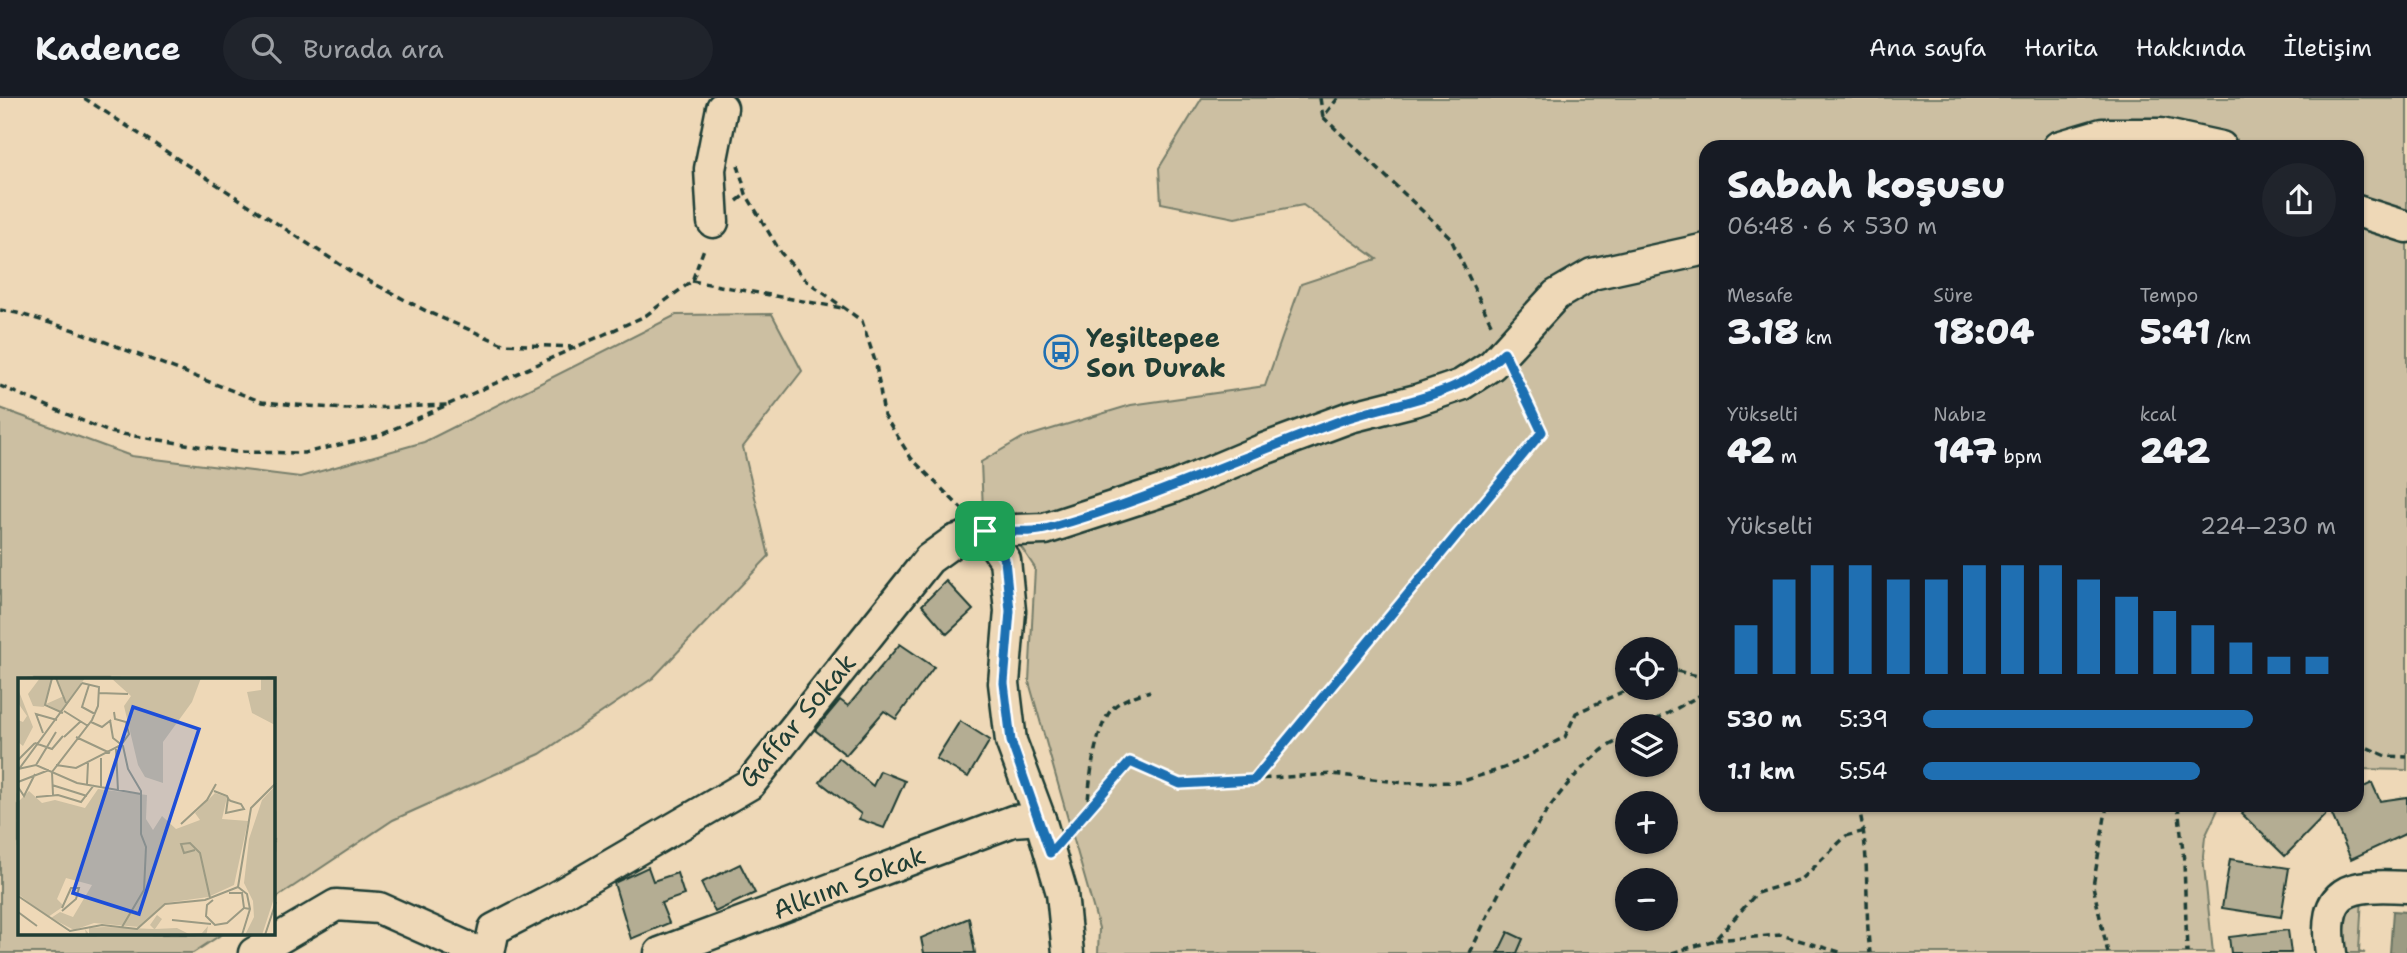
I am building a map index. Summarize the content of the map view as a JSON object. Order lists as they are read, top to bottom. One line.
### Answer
{"streets":{"street":["Gaffar Sokak","Alkıım Sokak"]},"places":{"bus stop":["Yeşiltepee Son Durak"]},"page":{"header":"Kadence","search":"Burada ara","nav":["Ana sayfa","Harita","Hakkında","İletişim"],"heading":["Sabah koşusu","06:48 · 6 × 530 m"],"stats":[["Mesafe","3.18 km"],["Süre","18:04"],["Tempo","5:41 /km"],["Yükselti","42 m"],["Nabız","147 bpm"],["kcal","242"]],"chart":["Yükselti","224–230 m"],"map_buttons":["+","−"],"list":[{"name":"530 m","note":"5:39"},{"name":"1.1 km","note":"5:54"}]}}
